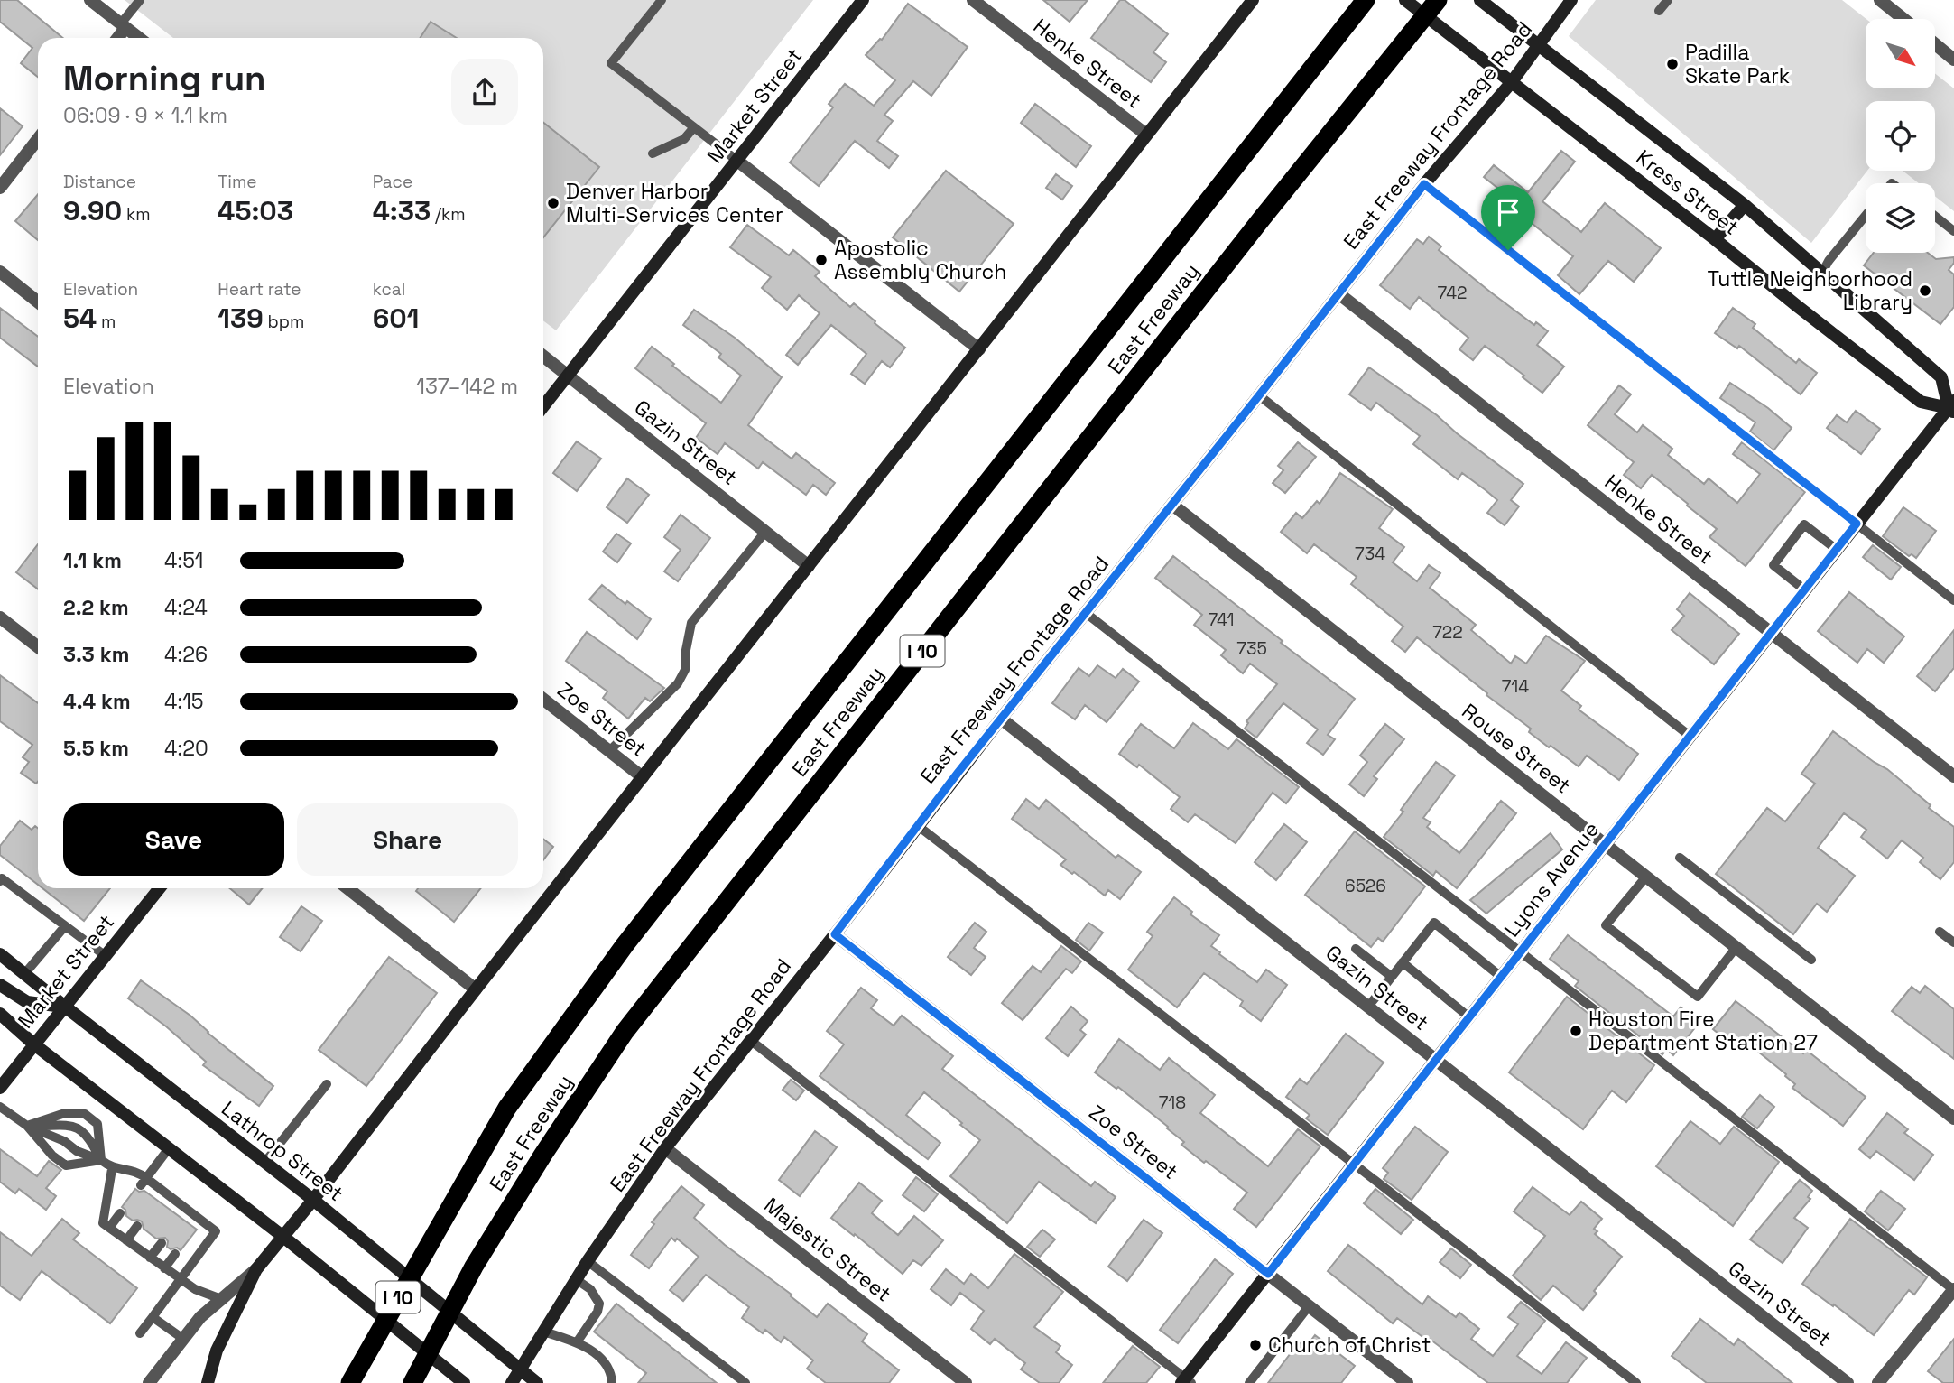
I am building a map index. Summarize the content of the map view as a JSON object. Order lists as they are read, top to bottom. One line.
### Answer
{"streets":{"highway":["East Freeway","I 10"],"street":["Henke Street","Market Street","East Freeway Frontage Road","Kress Street","Gazin Street","Zoe Street","Rouse Street","Lyons Avenue","Lathrop Street","Majestic Street"]},"crossings":[["Henke Street","East Freeway Frontage Road"],["Henke Street","Lyons Avenue"],["Market Street","Gazin Street"],["Market Street","Lathrop Street"],["East Freeway Frontage Road","Kress Street"],["East Freeway Frontage Road","Gazin Street"],["East Freeway Frontage Road","Zoe Street"],["East Freeway Frontage Road","Rouse Street"],["East Freeway Frontage Road","Lathrop Street"],["East Freeway Frontage Road","Majestic Street"],["Kress Street","Lyons Avenue"],["Gazin Street","Lyons Avenue"],["Zoe Street","Lyons Avenue"],["Rouse Street","Lyons Avenue"]],"places":["Padilla Skate Park","Denver Harbor Multi-Services Center","Apostolic Assembly Church","Tuttle Neighborhood Library","Houston Fire Department Station 27","Church of Christ"],"house_numbers":["742","734","741","722","735","714","6526","718"],"north":"bottom right","page":{"heading":["Morning run","06:09 · 9 × 1.1 km"],"stats":[["Distance","9.90 km"],["Time","45:03"],["Pace","4:33 /km"],["Elevation","54 m"],["Heart rate","139 bpm"],["kcal","601"]],"chart":["Elevation","137–142 m"],"list":[{"name":"1.1 km","note":"4:51"},{"name":"2.2 km","note":"4:24"},{"name":"3.3 km","note":"4:26"},{"name":"4.4 km","note":"4:15"},{"name":"5.5 km","note":"4:20"}],"buttons":["Save","Share"]}}
